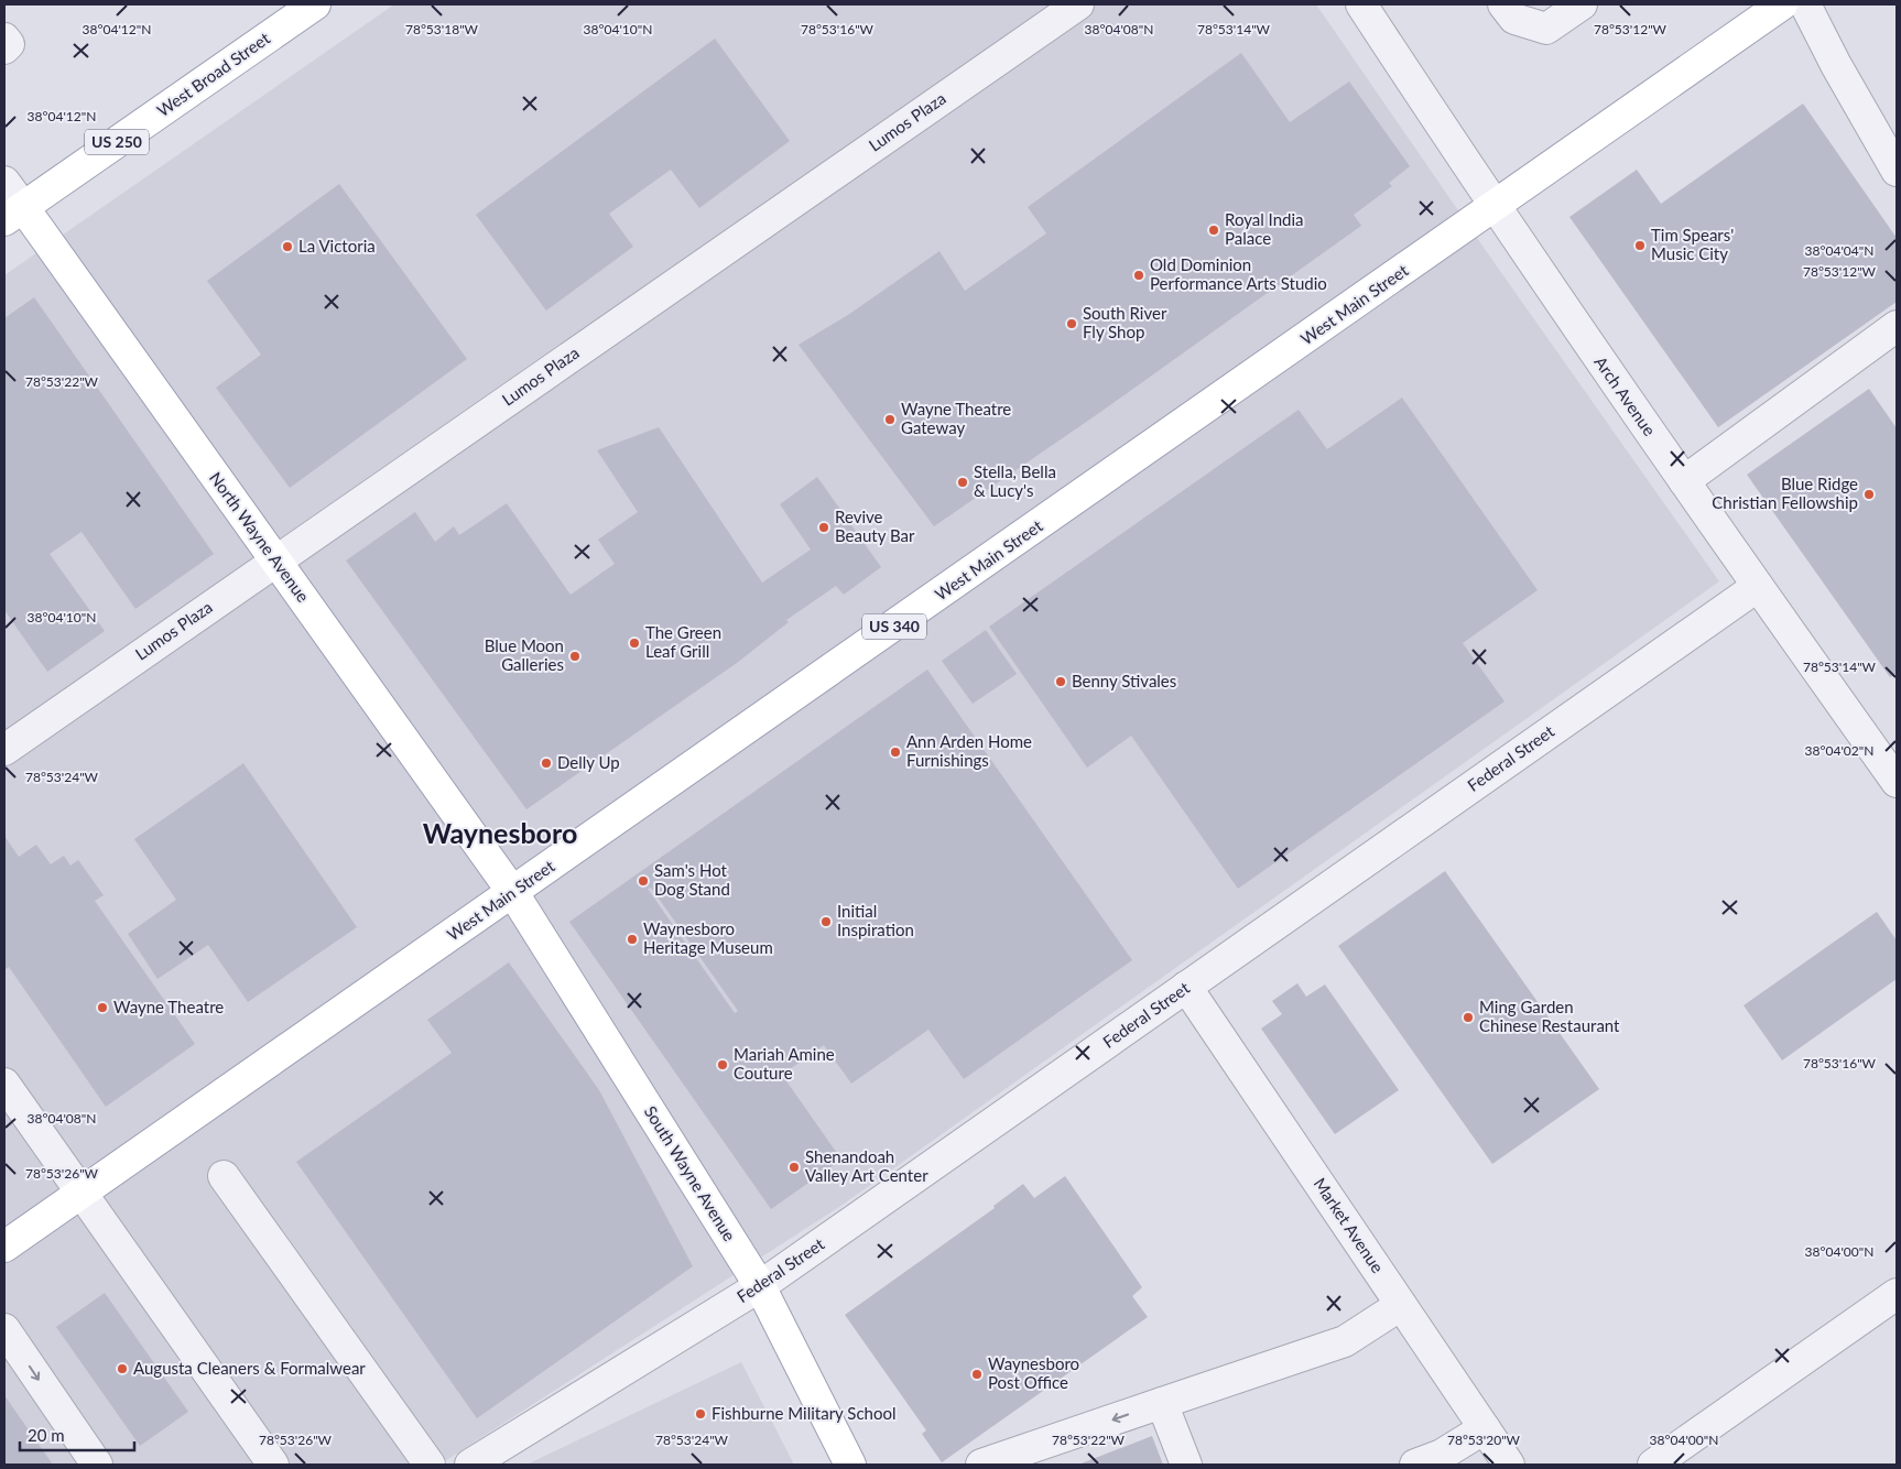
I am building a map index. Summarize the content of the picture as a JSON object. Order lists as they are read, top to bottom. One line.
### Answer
{"streets":{"main road":["West Broad Street","US 250","West Main Street","North Wayne Avenue","US 340","South Wayne Avenue"],"street":["Lumos Plaza","Arch Avenue","Federal Street","Market Avenue"]},"crossings":[["West Broad Street","North Wayne Avenue"],["Lumos Plaza","North Wayne Avenue"],["West Main Street","Arch Avenue"],["West Main Street","North Wayne Avenue"],["West Main Street","South Wayne Avenue"],["Arch Avenue","Federal Street"],["North Wayne Avenue","South Wayne Avenue"],["Federal Street","South Wayne Avenue"],["Federal Street","Market Avenue"]],"districts":["Waynesboro"],"places":["Royal India Palace","Tim Spears' Music City","La Victoria","Old Dominion Performance Arts Studio","South River Fly Shop","Wayne Theatre Gateway","Stella, Bella & Lucy's","Blue Ridge Christian Fellowship","Revive Beauty Bar","The Green Leaf Grill","Blue Moon Galleries","Benny Stivales","Ann Arden Home Furnishings","Delly Up","Sam's Hot Dog Stand","Initial Inspiration","Waynesboro Heritage Museum","Wayne Theatre","Ming Garden Chinese Restaurant","Mariah Amine Couture","Shenandoah Valley Art Center","Augusta Cleaners & Formalwear","Waynesboro Post Office","Fishburne Military School"],"scale_bar":"20 m","coordinates":["38°04'12\"N","78°53'18\"W","38°04'10\"N","78°53'16\"W","38°04'08\"N","78°53'14\"W","78°53'12\"W","38°04'04\"N","78°53'22\"W","38°04'02\"N","78°53'24\"W","78°53'26\"W","38°04'00\"N","78°53'20\"W"]}
